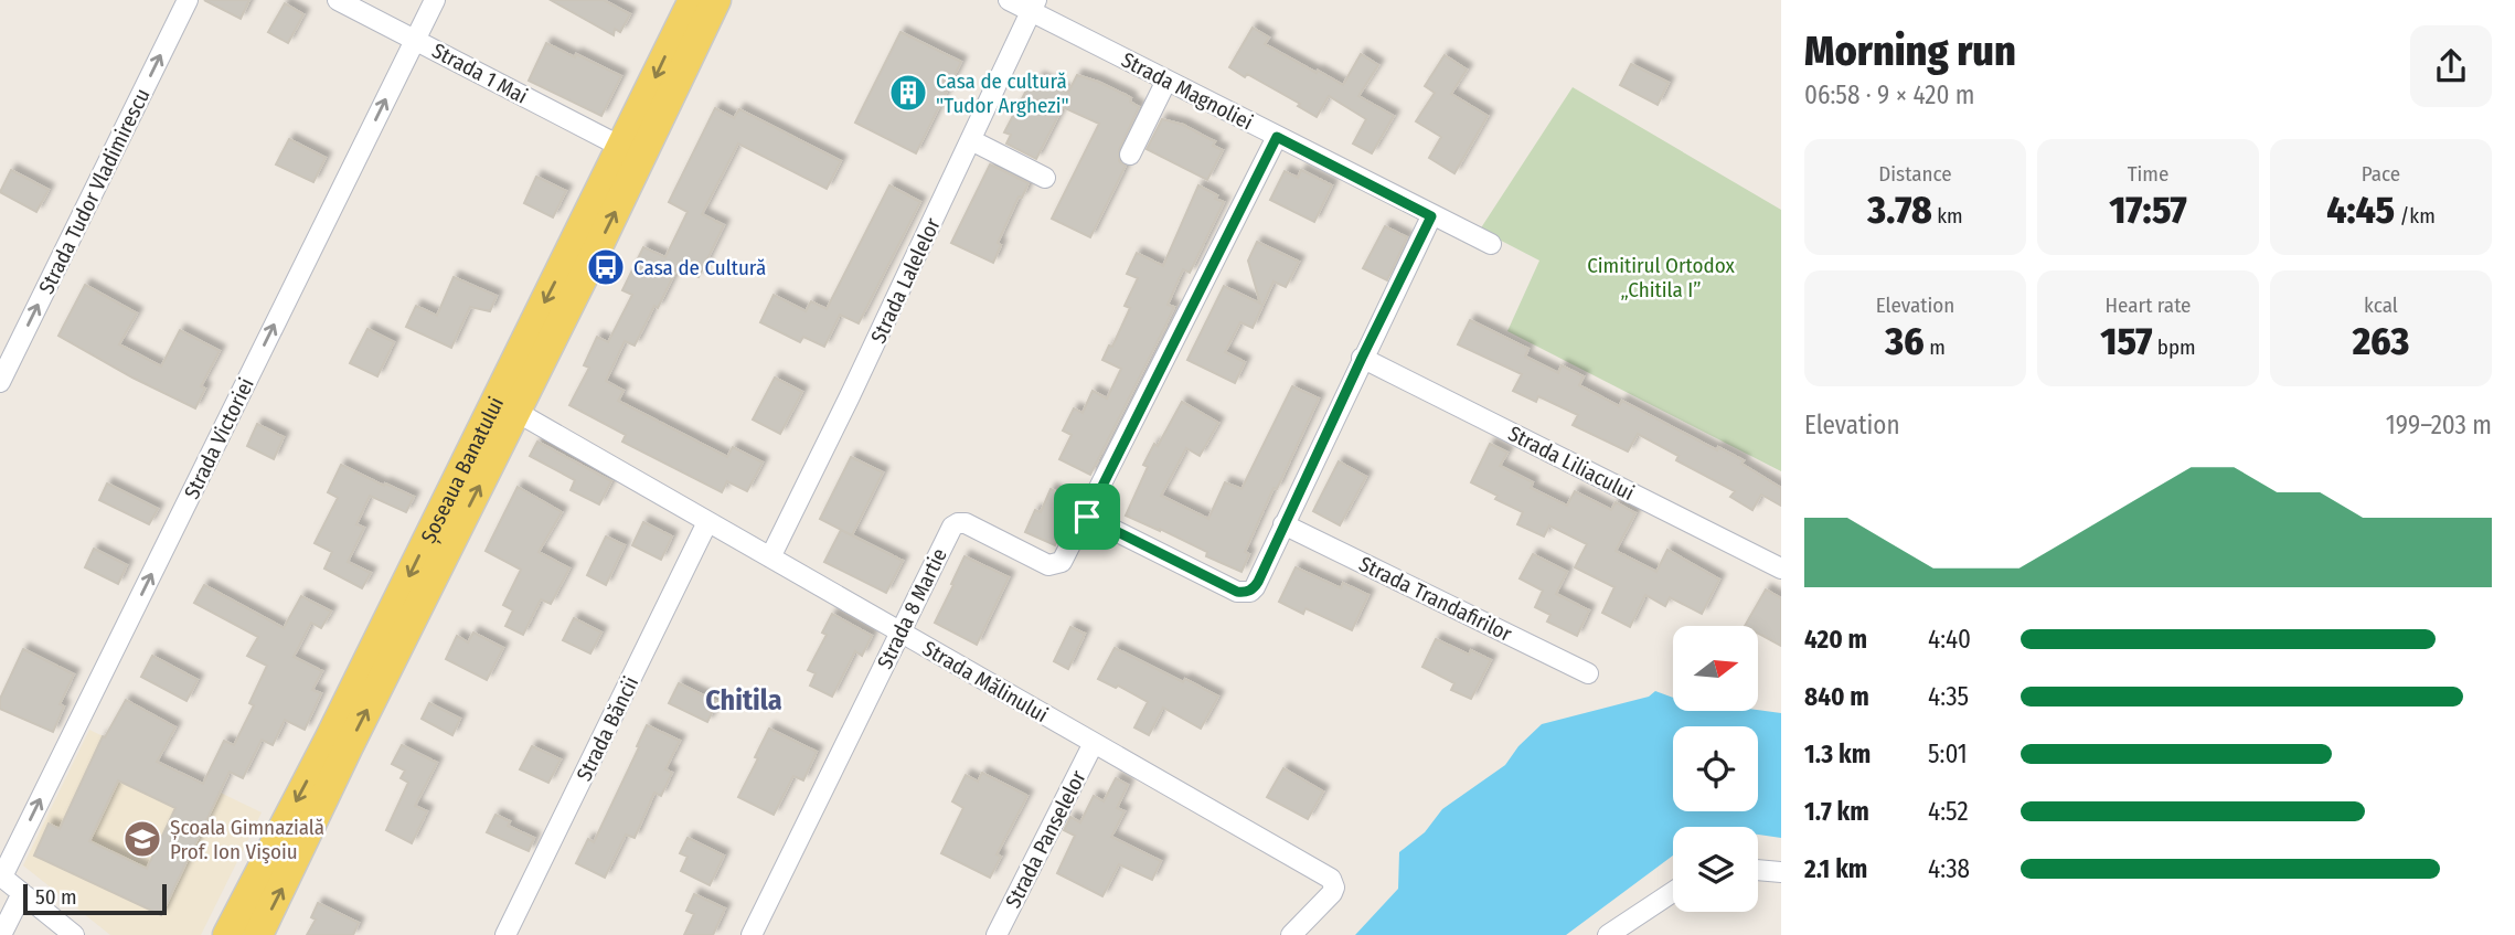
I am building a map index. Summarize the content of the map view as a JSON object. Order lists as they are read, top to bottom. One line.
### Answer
{"streets":{"main road":["Șoseaua Banatului"],"street":["Strada 1 Mai","Strada Magnoliei","Strada Tudor Vladimirescu","Strada Lalelelor","Strada Victoriei","Strada Liliacului","Strada Trandafirilor","Strada 8 Martie","Strada Mălinului","Strada Băncii","Strada Panselelor"]},"crossings":[["Strada 1 Mai","Strada Victoriei"],["Strada 1 Mai","Șoseaua Banatului"],["Strada Magnoliei","Strada Lalelelor"],["Strada Magnoliei","Strada 8 Martie"],["Strada Lalelelor","Strada Mălinului"],["Șoseaua Banatului","Strada Mălinului"],["Strada 8 Martie","Strada Mălinului"],["Strada Mălinului","Strada Băncii"],["Strada Mălinului","Strada Panselelor"]],"one_way":["Strada Tudor Vladimirescu","Strada Victoriei"],"districts":["Chitila"],"parks":["Cimitirul Ortodox „Chitila I”"],"places":{"building":["Casa de cultură \"Tudor Arghezi\""],"bus stop":["Casa de Cultură"],"school or university":["Școala Gimnazială Prof. Ion Vişoiu"]},"scale_bar":"50 m","north":"right","page":{"heading":["Morning run","06:58 · 9 × 420 m"],"stats":[["Distance","3.78 km"],["Time","17:57"],["Pace","4:45 /km"],["Elevation","36 m"],["Heart rate","157 bpm"],["kcal","263"]],"chart":["Elevation","199–203 m"],"list":[{"name":"420 m","note":"4:40"},{"name":"840 m","note":"4:35"},{"name":"1.3 km","note":"5:01"},{"name":"1.7 km","note":"4:52"},{"name":"2.1 km","note":"4:38"}],"scale":"50 m"}}
